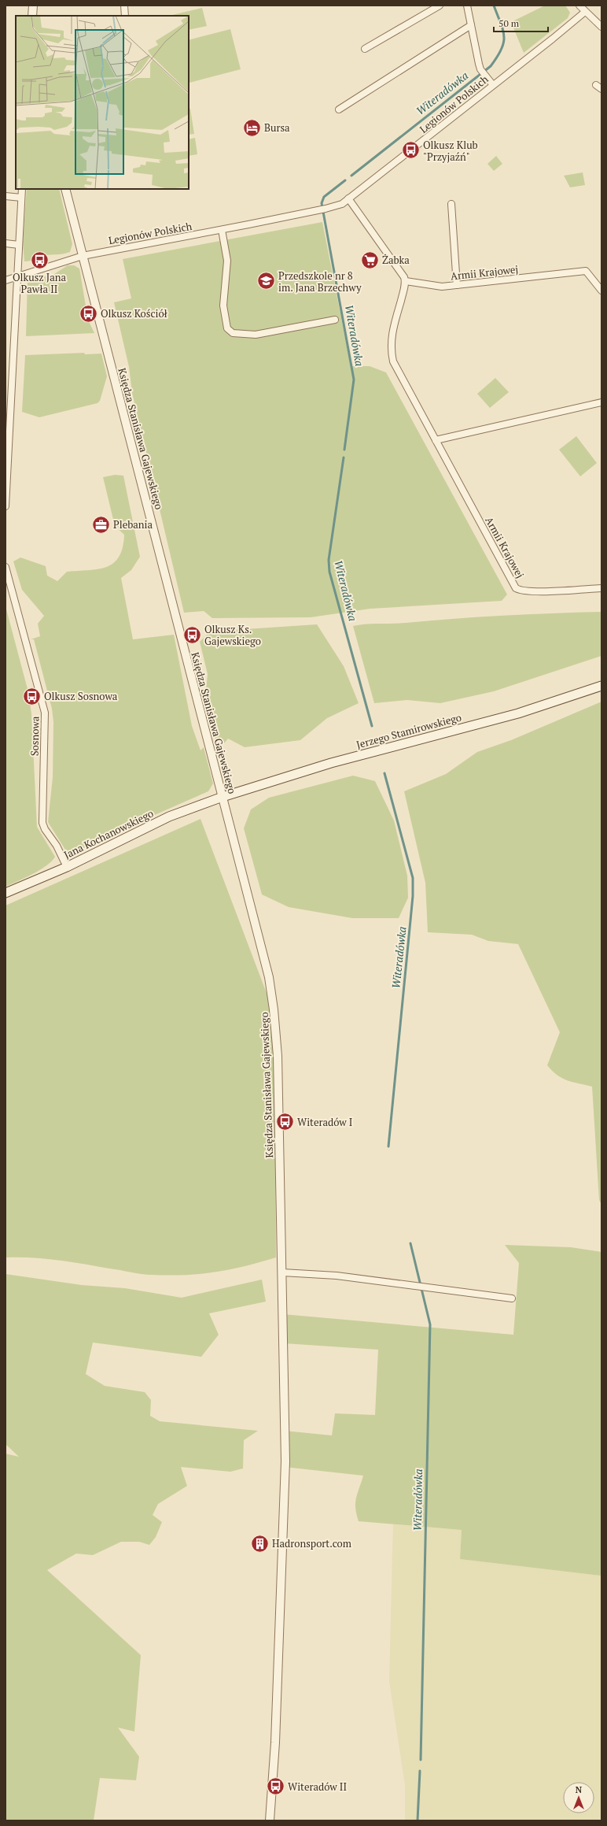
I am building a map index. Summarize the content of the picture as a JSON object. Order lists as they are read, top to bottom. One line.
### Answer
{"streets":{"main road":["Jerzego Stamirowskiego","Jana Kochanowskiego"],"street":["Legionów Polskich","Armii Krajowej","Księdza Stanisława Gajewskiego","Sosnowa"]},"crossings":[["Legionów Polskich","Księdza Stanisława Gajewskiego"],["Księdza Stanisława Gajewskiego","Jerzego Stamirowskiego"],["Księdza Stanisława Gajewskiego","Jana Kochanowskiego"],["Jerzego Stamirowskiego","Jana Kochanowskiego"],["Sosnowa","Jana Kochanowskiego"]],"water":["Witeradówka"],"places":{"hotel":["Bursa"],"bus stop":["Olkusz Klub \"Przyjaźń\"","Olkusz Jana Pawła II","Olkusz Kościół","Olkusz Ks. Gajewskiego","Olkusz Sosnowa","Witeradów I","Witeradów II"],"supermarket":["Żabka"],"school or university":["Przedszkole nr 8 im. Jana Brzechwy"],"office":["Plebania"],"building":["Hadronsport.com"]},"scale_bar":"50 m","north":"top"}
